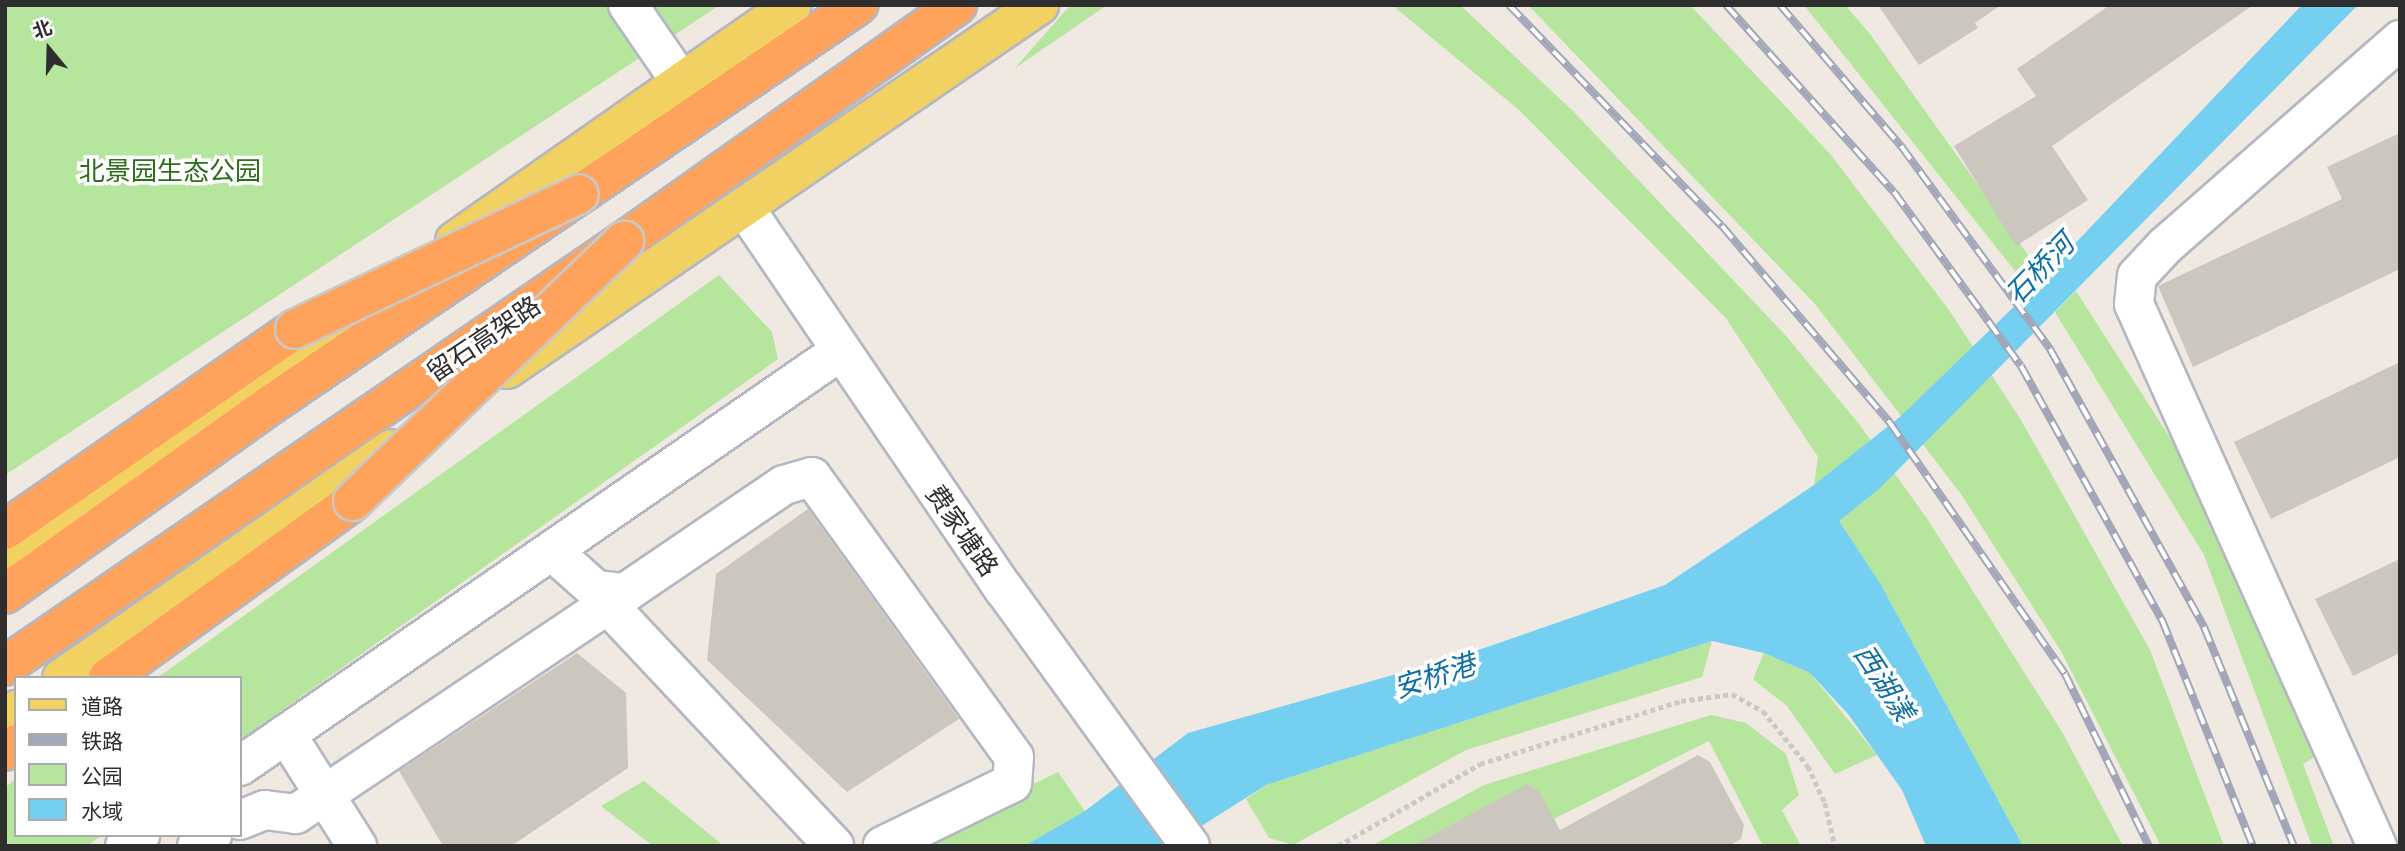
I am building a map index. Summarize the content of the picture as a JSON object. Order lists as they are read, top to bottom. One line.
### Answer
{"streets":{"highway":["留石高架路"],"street":["费家塘路"]},"water":["石桥河","安桥港","西湖漾"],"parks":["北景园生态公园"],"legend":["道路","铁路","公园","水域"],"north":"top"}
